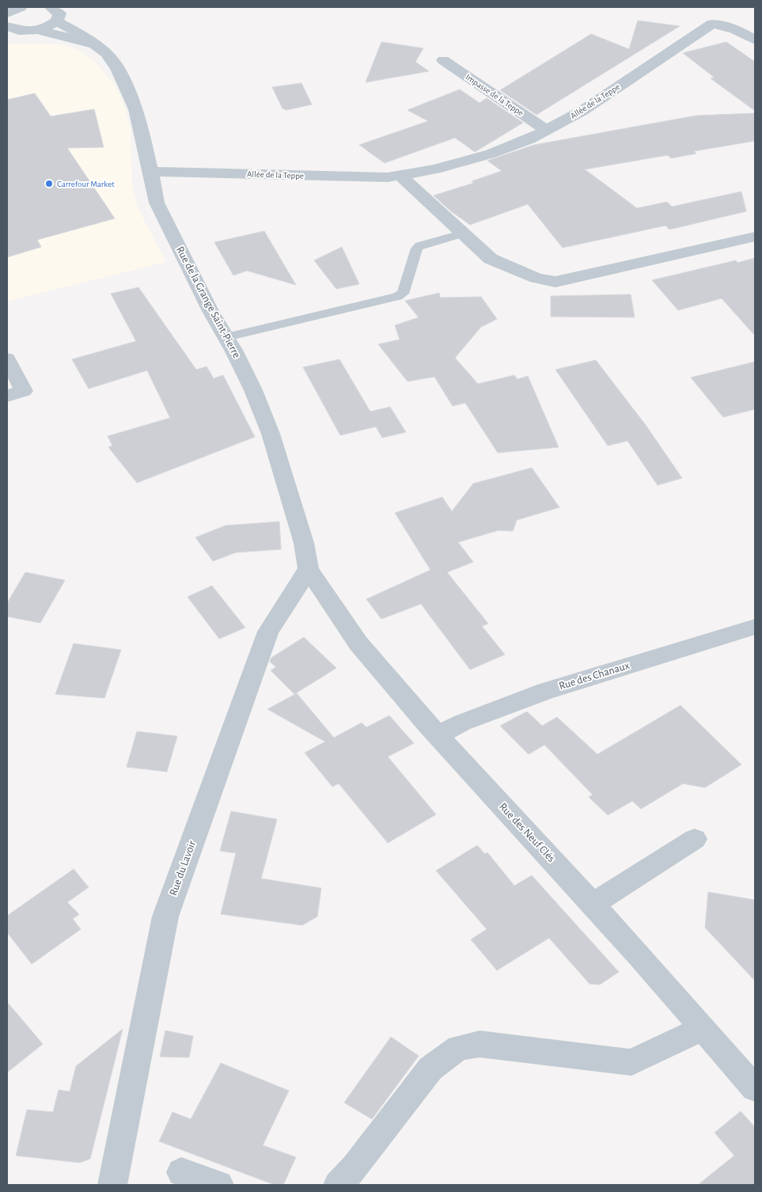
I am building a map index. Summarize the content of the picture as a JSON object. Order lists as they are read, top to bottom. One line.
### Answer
{"streets":{"street":["Impasse de la Teppe","Allée de la Teppe","Rue de la Grange Saint-Pierre","Rue des Chanaux","Rue des Neuf Clés","Rue du Lavoir"]},"crossings":[["Impasse de la Teppe","Allée de la Teppe"],["Allée de la Teppe","Rue de la Grange Saint-Pierre"],["Rue de la Grange Saint-Pierre","Rue des Neuf Clés"],["Rue de la Grange Saint-Pierre","Rue du Lavoir"],["Rue des Chanaux","Rue des Neuf Clés"],["Rue des Neuf Clés","Rue du Lavoir"]],"places":["Carrefour Market"]}
